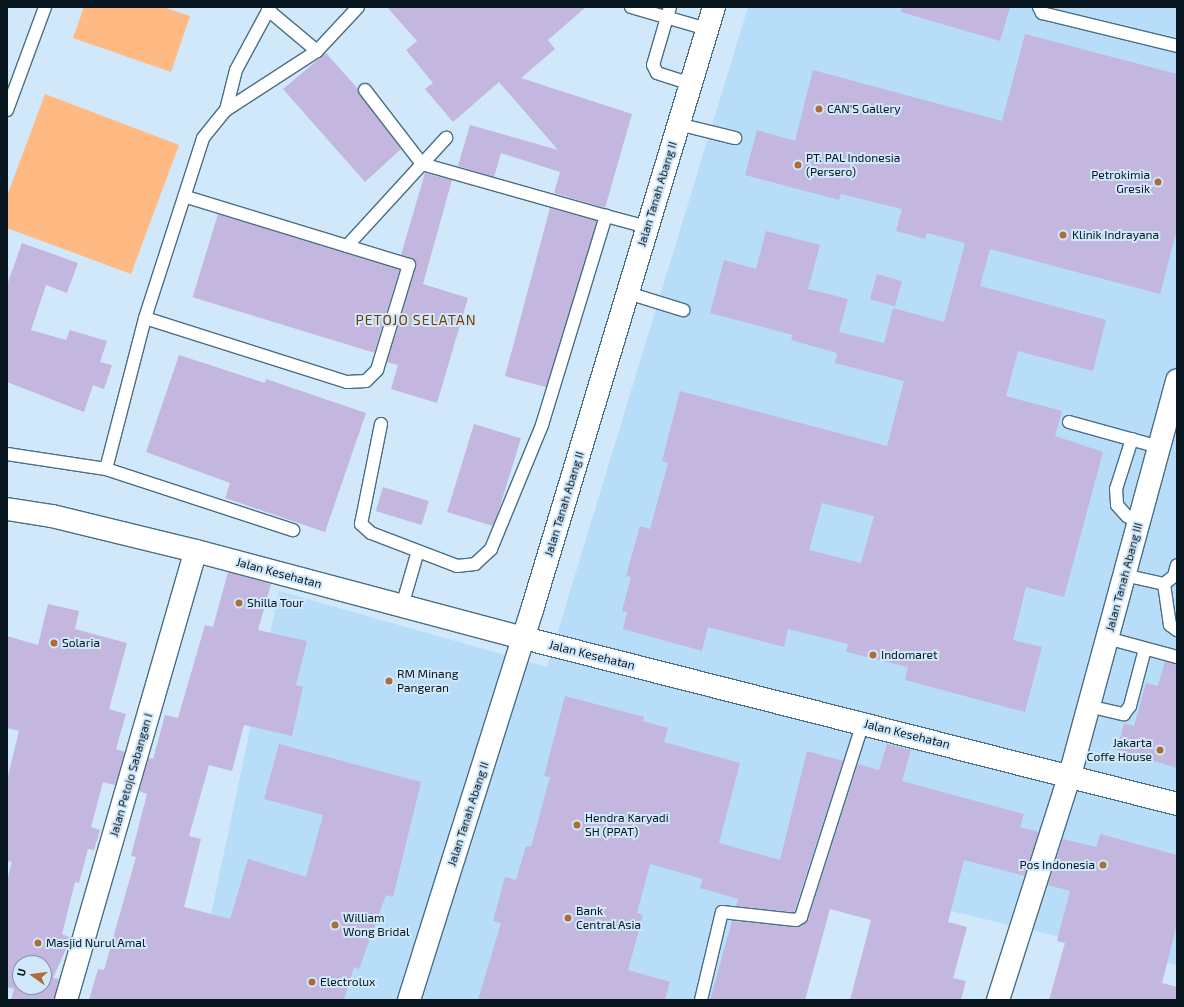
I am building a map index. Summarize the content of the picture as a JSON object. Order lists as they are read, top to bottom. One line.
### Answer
{"streets":{"street":["Jalan Tanah Abang II","Jalan Kesehatan","Jalan Tanah Abang III","Jalan Petojo Sabangan I"]},"crossings":[["Jalan Tanah Abang II","Jalan Kesehatan"],["Jalan Kesehatan","Jalan Tanah Abang III"],["Jalan Kesehatan","Jalan Petojo Sabangan I"]],"districts":["PETOJO SELATAN"],"places":["CAN'S Gallery","PT. PAL Indonesia (Persero)","Petrokimia Gresik","Klinik Indrayana","Shilla Tour","Solaria","Indomaret","RM Minang Pangeran","Jakarta Coffe House","Hendra Karyadi SH (PPAT)","Pos Indonesia","Bank Central Asia","William Wong Bridal","Masjid Nurul Amal","Electrolux"],"north":"left"}
